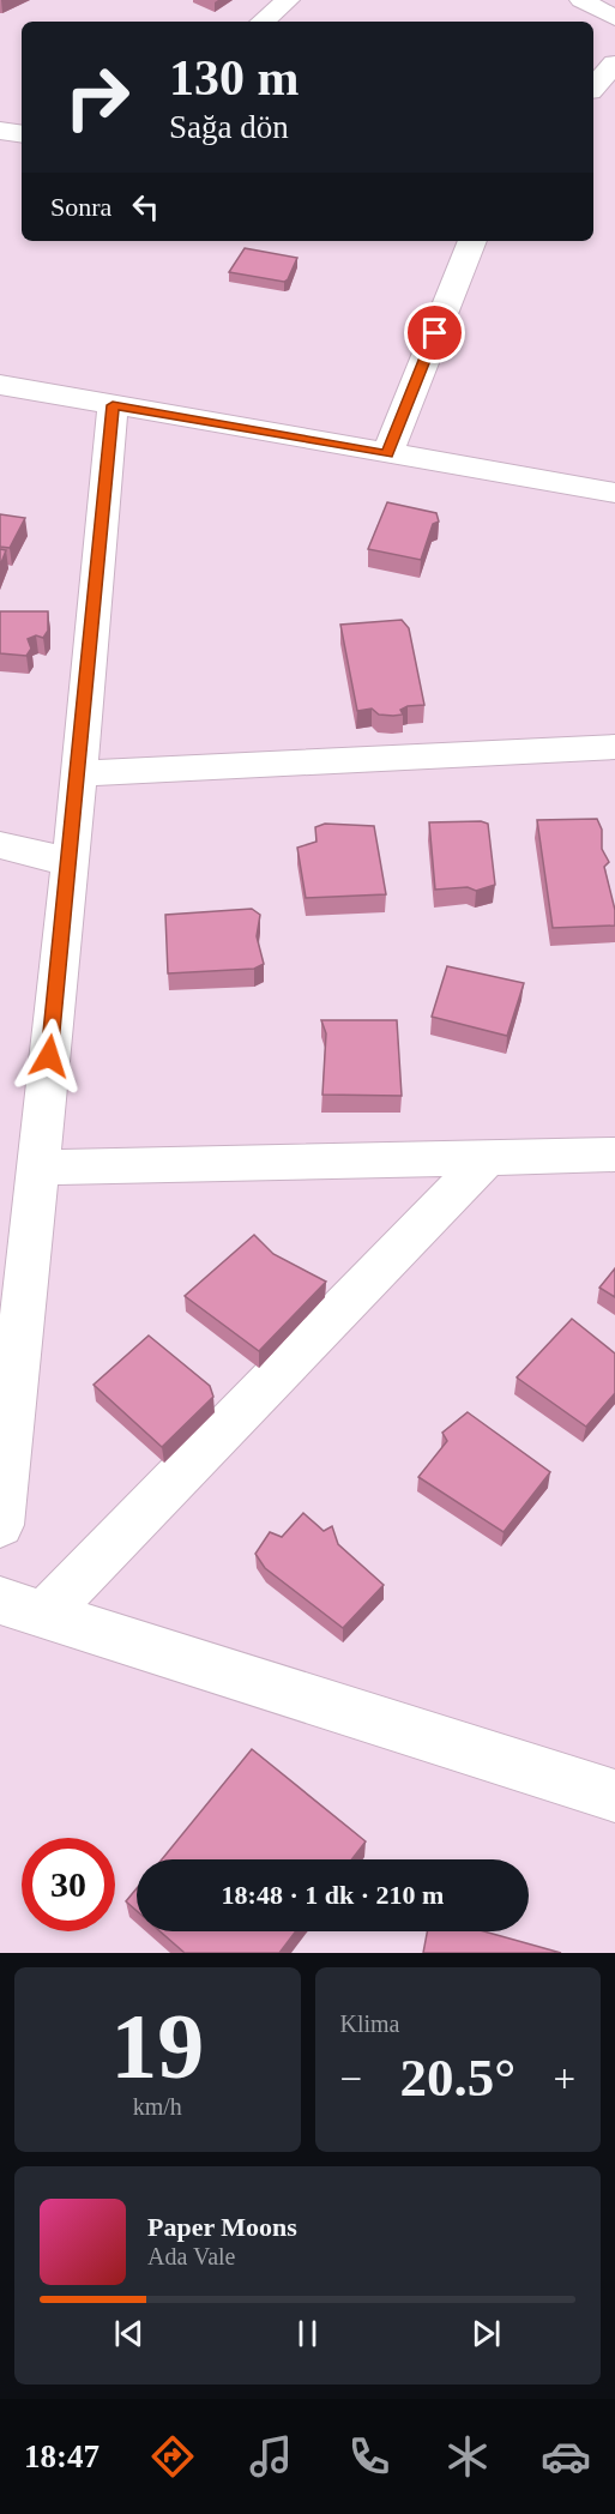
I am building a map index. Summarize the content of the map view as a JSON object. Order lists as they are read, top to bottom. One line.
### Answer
{"page":{"turn":["130 m","Sağa dön"],"then":"Sonra","limit":"30","trip":"18:48 · 1 dk · 210 m","tile":[["19","km/h"],"Klima"],"heat":["−","20.5°","+"],"song":["Paper Moons","Ada Vale"],"tabs":"18:47"}}
